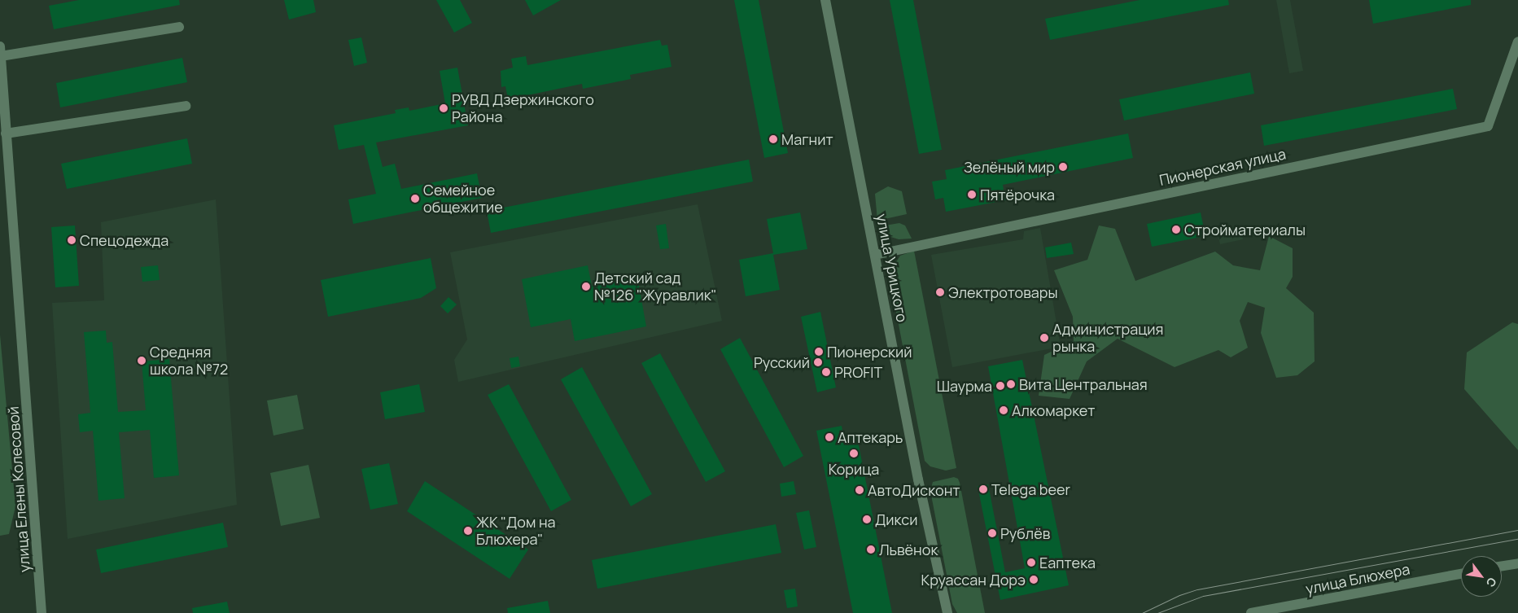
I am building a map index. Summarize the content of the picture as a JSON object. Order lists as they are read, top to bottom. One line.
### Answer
{"streets":{"street":["Пионерская улица","улица Урицкого","улица Елены Колесовой","улица Блюхера"]},"crossings":[["Пионерская улица","улица Урицкого"]],"places":["РУВД Дзержинского Района","Магнит","Зелёный мир","Пятёрочка","Семейное общежитие","Стройматериалы","Спецодежда","Детский сад №126 \"Журавлик\"","Электротовары","Администрация рынка","Пионерский","Средняя школа №72","Русский","PROFIT","Вита Центральная","Шаурма","Алкомаркет","Аптекарь","Корица","Telega beer","АвтоДисконт","Дикси","ЖК \"Дом на Блюхера\"","Рублёв","Львёнок","Еаптека","Круассан Дорэ"],"north":"bottom right"}
